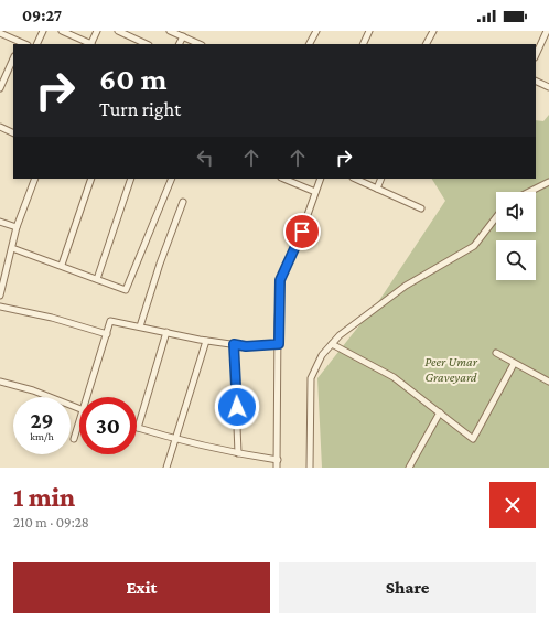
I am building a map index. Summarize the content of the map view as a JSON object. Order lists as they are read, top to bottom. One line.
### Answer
{"parks":["Peer Umar Graveyard"],"page":{"status":"09:27","turn":["60 m","Turn right"],"speed":"29 km/h","limit":"30","heading":["1 min","210 m · 09:28"],"buttons":["Exit","Share"]}}
